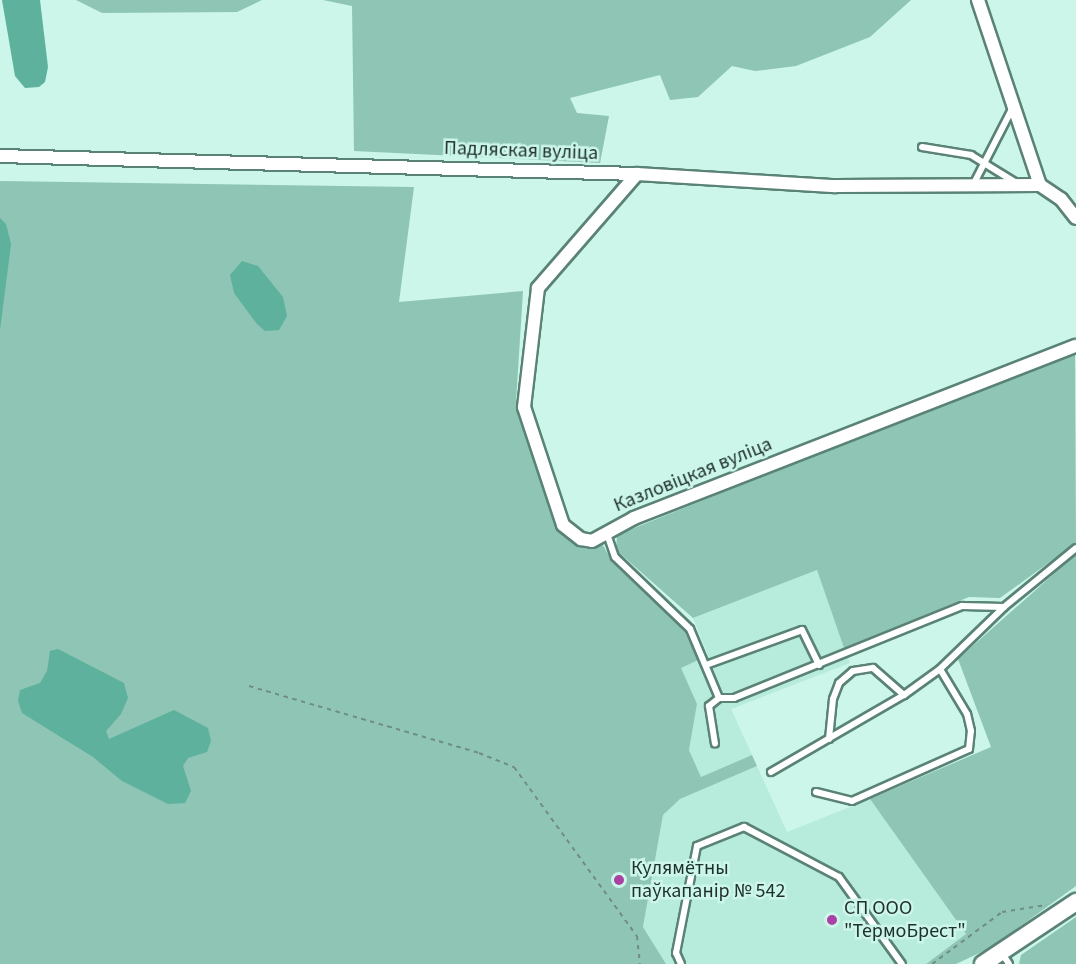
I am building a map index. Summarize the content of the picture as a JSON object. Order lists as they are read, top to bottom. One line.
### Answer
{"streets":{"street":["Падляская вуліца","Казловіцкая вуліца"]},"crossings":[["Падляская вуліца","Казловіцкая вуліца"]],"places":["Кулямётны паўкапанір № 542","СП ООО \"ТермоБрест\""]}
